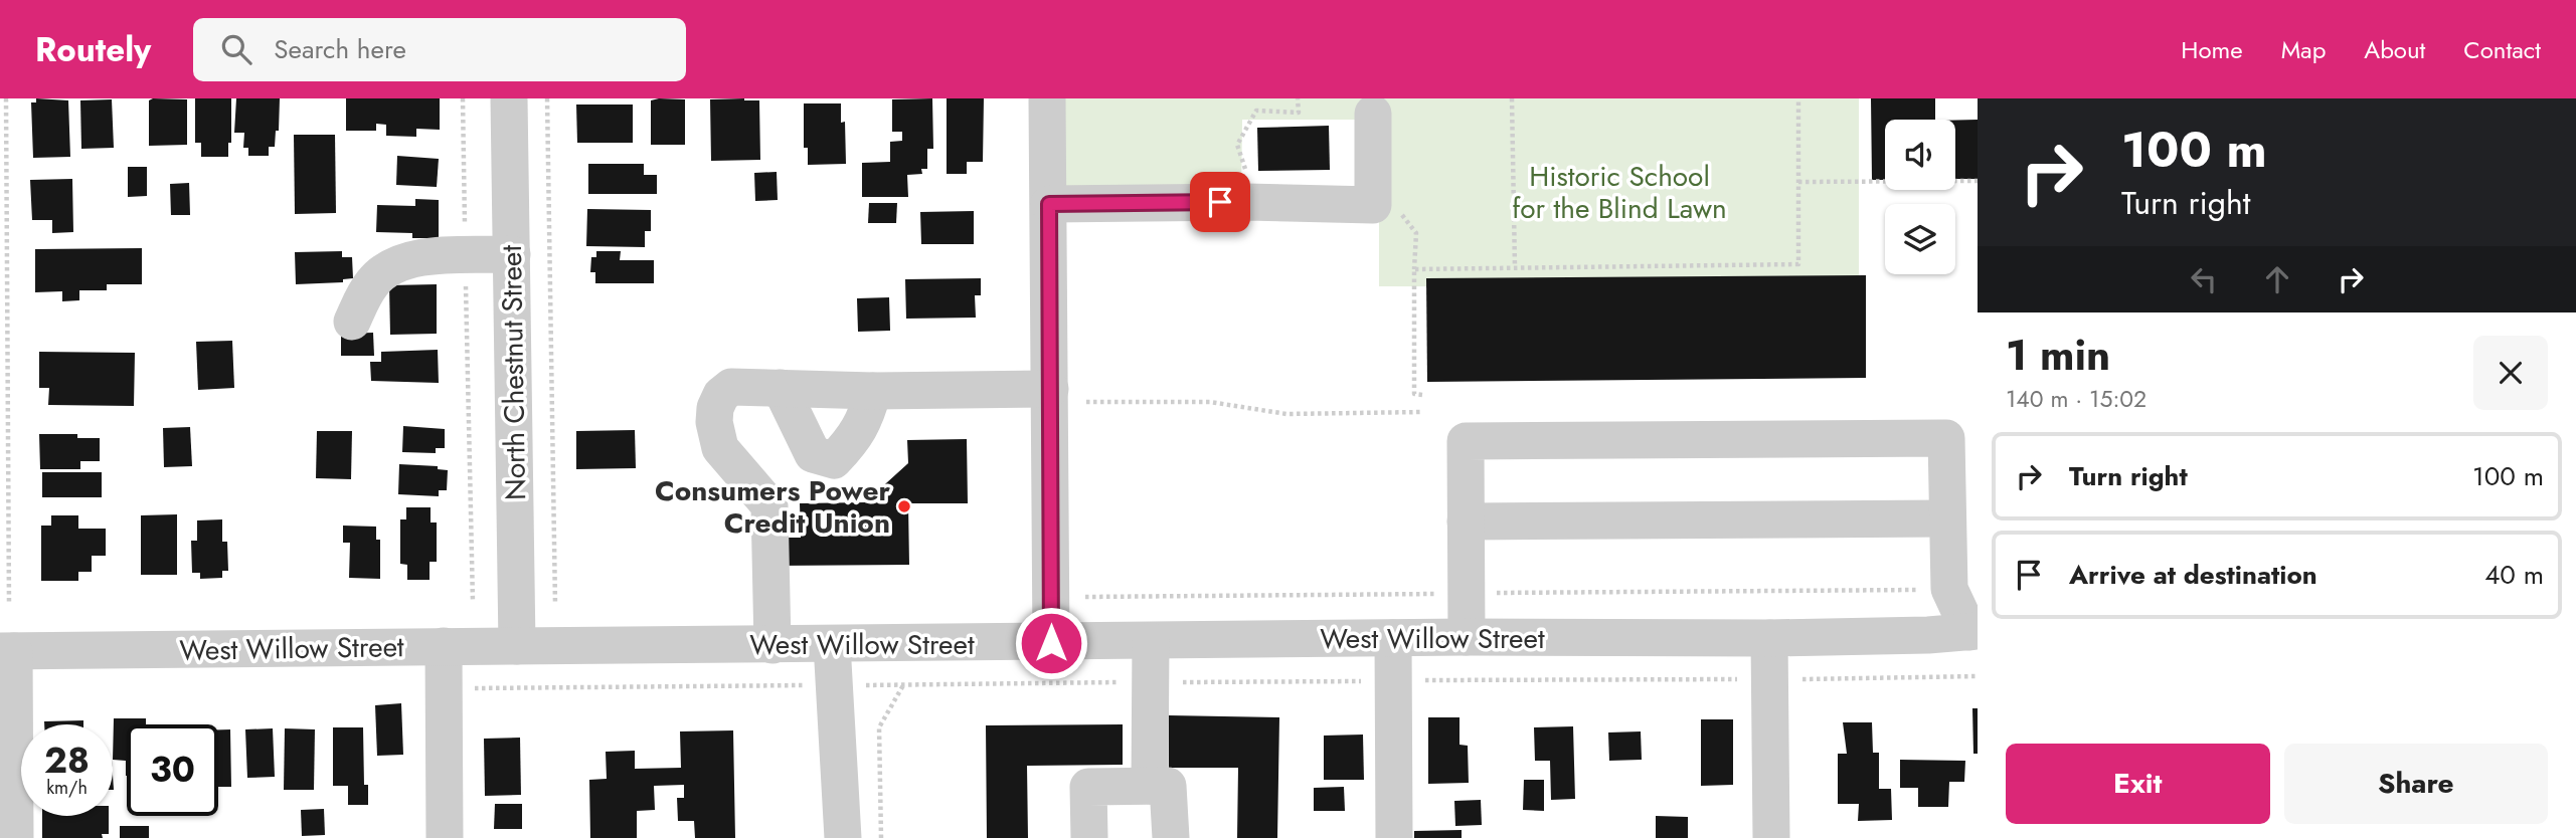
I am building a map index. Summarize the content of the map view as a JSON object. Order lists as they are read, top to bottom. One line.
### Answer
{"streets":{"street":["North Chestnut Street","West Willow Street"]},"crossings":[["North Chestnut Street","West Willow Street"]],"parks":["Historic School for the Blind Lawn"],"places":["Consumers Power Credit Union"],"page":{"header":"Routely","search":"Search here","nav":["Home","Map","About","Contact"],"turn":["100 m","Turn right"],"heading":["1 min","140 m · 15:02"],"list":[{"name":"Turn right","value":"100 m"},{"name":"Arrive at destination","value":"40 m"}],"speed":"28 km/h","limit":"30","buttons":["Exit","Share"]}}
